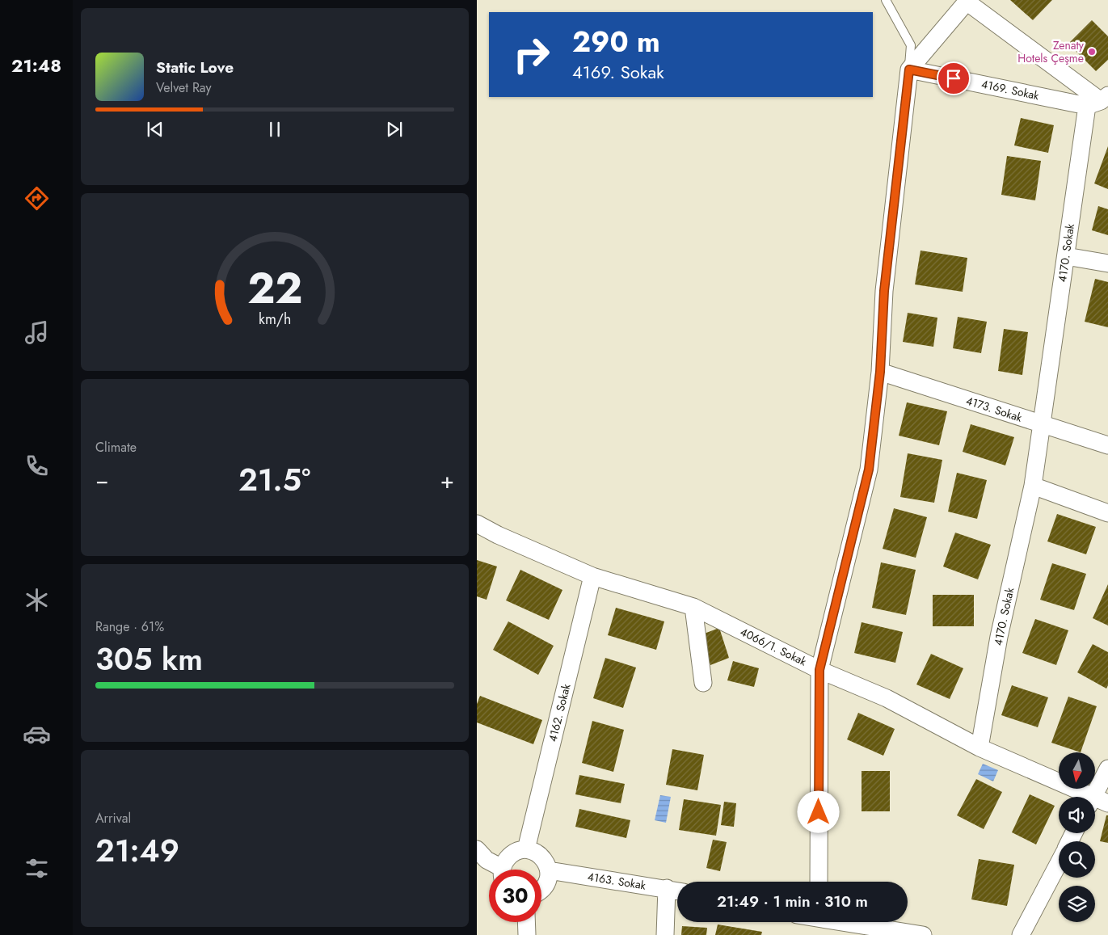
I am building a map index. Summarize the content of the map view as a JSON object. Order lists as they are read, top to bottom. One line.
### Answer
{"streets":{"street":["4169. Sokak","4170. Sokak","4173. Sokak","4066/1. Sokak","4162. Sokak","4163. Sokak"]},"crossings":[["4169. Sokak","4170. Sokak"],["4170. Sokak","4173. Sokak"],["4170. Sokak","4066/1. Sokak"],["4066/1. Sokak","4162. Sokak"]],"places":["Zenaty Hotels Çeşme"],"north":"bottom","page":{"tabs":"21:48","turn":["290 m","4169. Sokak"],"song":["Static Love","Velvet Ray"],"tile":["Climate",["Range · 61%","305 km"],["Arrival","21:49"]],"heat":["−","21.5°","+"],"limit":"30","trip":"21:49 · 1 min · 310 m","gauge":["22","km/h"]}}
